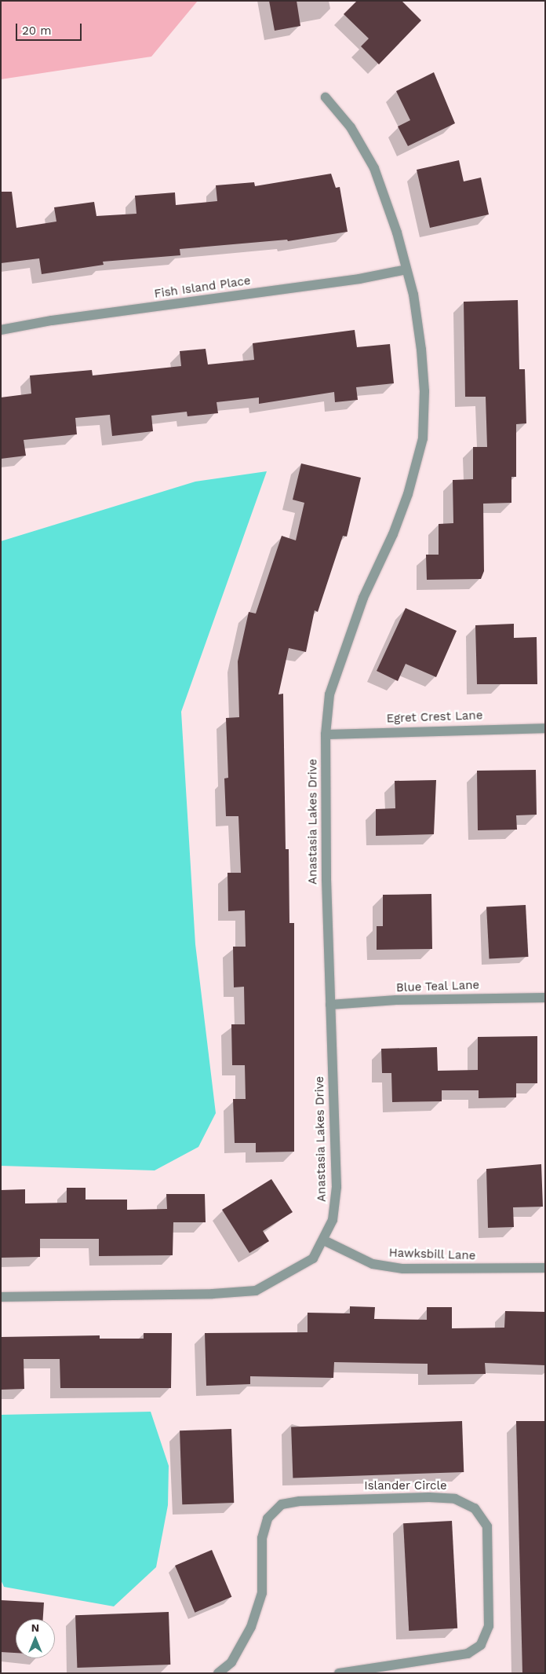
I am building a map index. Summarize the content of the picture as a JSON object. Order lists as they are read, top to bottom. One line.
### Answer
{"streets":{"street":["Fish Island Place","Egret Crest Lane","Anastasia Lakes Drive","Blue Teal Lane","Hawksbill Lane","Islander Circle"]},"crossings":[["Fish Island Place","Anastasia Lakes Drive"],["Egret Crest Lane","Anastasia Lakes Drive"],["Anastasia Lakes Drive","Blue Teal Lane"],["Anastasia Lakes Drive","Hawksbill Lane"]],"scale_bar":"20 m","north":"top"}
